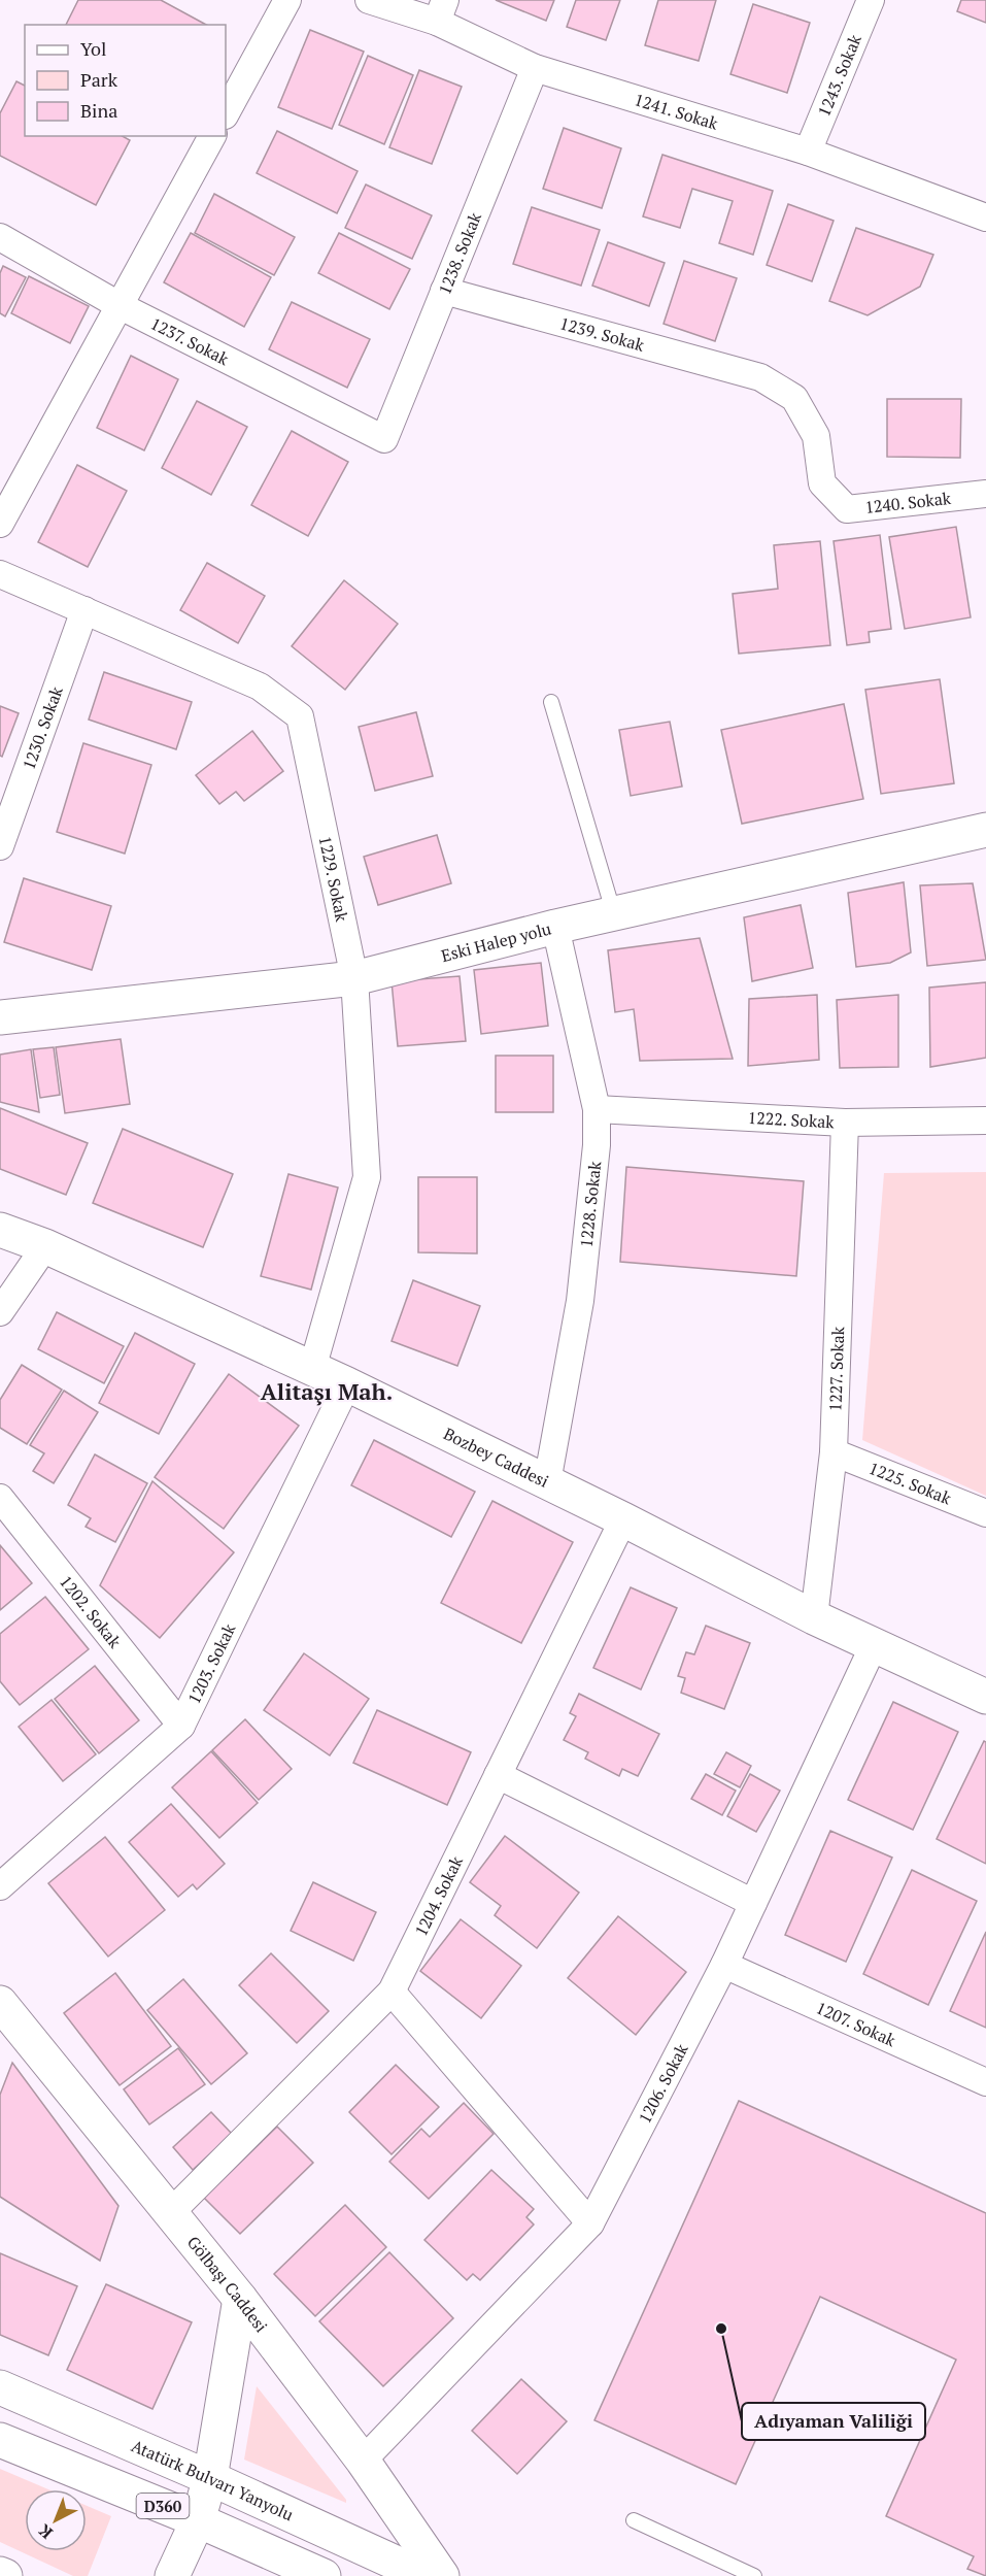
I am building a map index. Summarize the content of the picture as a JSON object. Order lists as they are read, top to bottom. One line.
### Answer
{"streets":{"main road":["Eski Halep yolu","Bozbey Caddesi","Gölbaşı Caddesi","Atatürk Bulvarı Yanyolu","D360"],"street":["1243. Sokak","1241. Sokak","1238. Sokak","1239. Sokak","1237. Sokak","1240. Sokak","1230. Sokak","1229. Sokak","1222. Sokak","1228. Sokak","1227. Sokak","1225. Sokak","1202. Sokak","1203. Sokak","1204. Sokak","1207. Sokak","1206. Sokak"]},"crossings":[["1243. Sokak","1241. Sokak"],["1241. Sokak","1238. Sokak"],["1238. Sokak","1239. Sokak"],["1238. Sokak","1237. Sokak"],["1239. Sokak","1240. Sokak"],["1230. Sokak","1229. Sokak"],["1229. Sokak","Eski Halep yolu"],["1229. Sokak","Bozbey Caddesi"],["Eski Halep yolu","1228. Sokak"],["1222. Sokak","1228. Sokak"],["1222. Sokak","1227. Sokak"],["1228. Sokak","Bozbey Caddesi"],["1227. Sokak","Bozbey Caddesi"],["1227. Sokak","1225. Sokak"],["Bozbey Caddesi","1203. Sokak"],["Bozbey Caddesi","1204. Sokak"],["Bozbey Caddesi","1206. Sokak"],["1202. Sokak","1203. Sokak"],["1204. Sokak","Gölbaşı Caddesi"],["1207. Sokak","1206. Sokak"],["1206. Sokak","Gölbaşı Caddesi"]],"districts":["Alitaşı Mah."],"places":["Adıyaman Valiliği"],"legend":["Yol","Park","Bina"],"north":"bottom left"}
